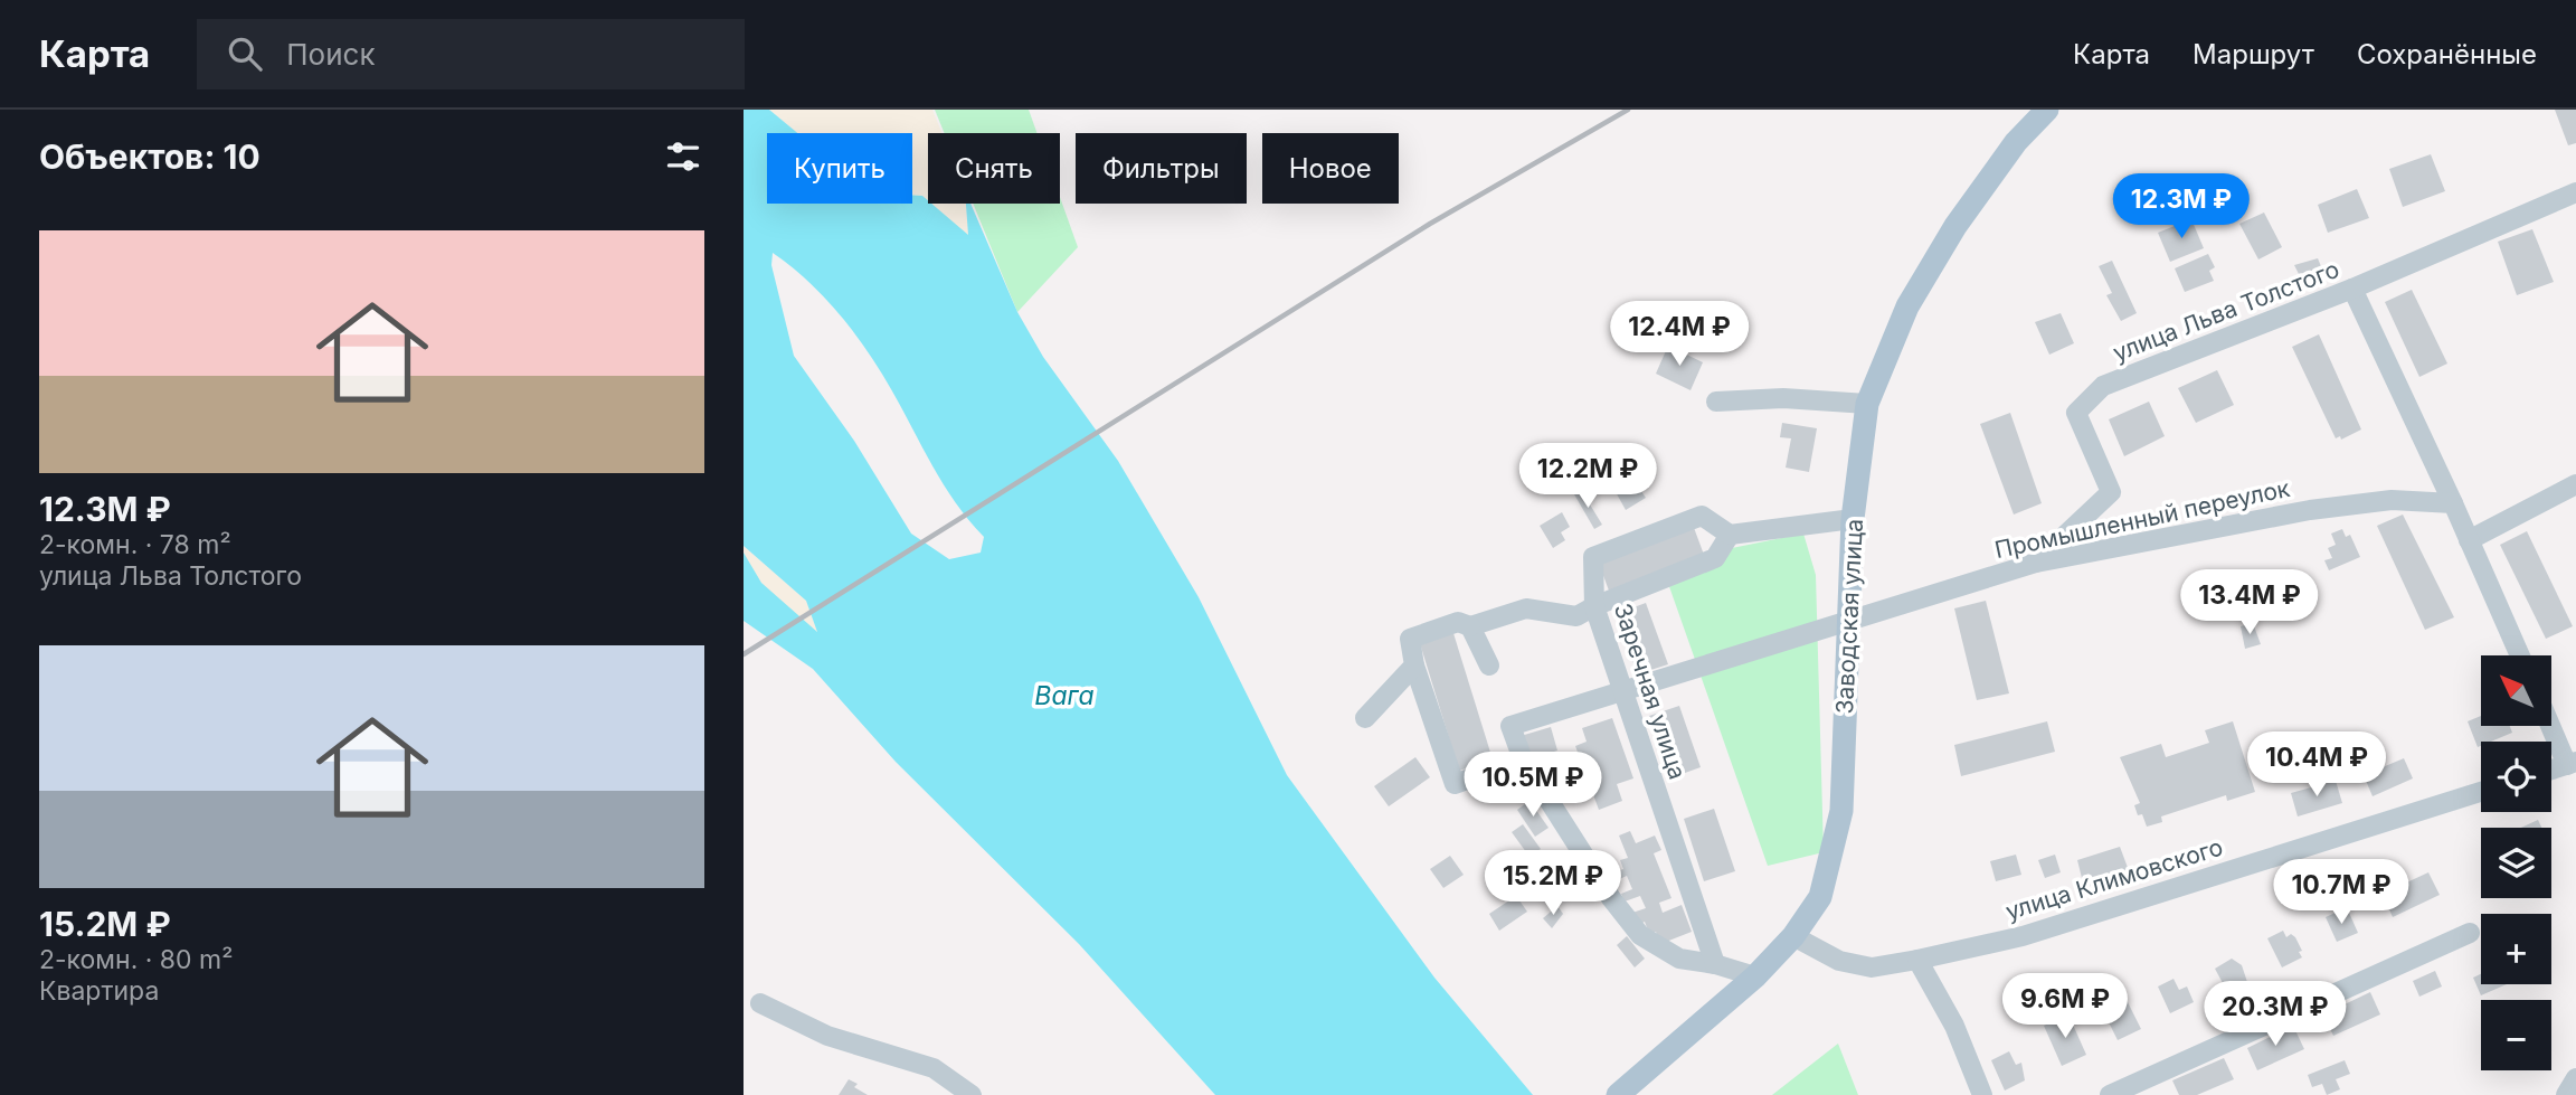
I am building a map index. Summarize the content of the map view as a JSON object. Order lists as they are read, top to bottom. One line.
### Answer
{"streets":{"main road":["Заводская улица"],"street":["улица Льва Толстого","Промышленный переулок","Заречная улица","улица Климовского"]},"crossings":[["улица Льва Толстого","Промышленный переулок"],["Промышленный переулок","Заводская улица"],["Промышленный переулок","Заречная улица"],["Заводская улица","улица Климовского"]],"water":["Вага"],"north":"top left","page":{"header":"Карта","search":"Поиск","nav":["Карта","Маршрут","Сохранённые"],"heading":"Объектов: 10","chip":["Купить","Снять","Фильтры","Новое"],"price":["12.3M ₽","12.4M ₽","12.2M ₽","13.4M ₽","10.4M ₽","10.5M ₽","15.2M ₽","10.7M ₽","9.6M ₽","20.3M ₽"],"list":[{"name":"12.3M ₽","note":"2-комн. · 78 m² · улица Льва Толстого"},{"name":"15.2M ₽","note":"2-комн. · 80 m² · Квартира"}],"map_buttons":["+","−"]}}
